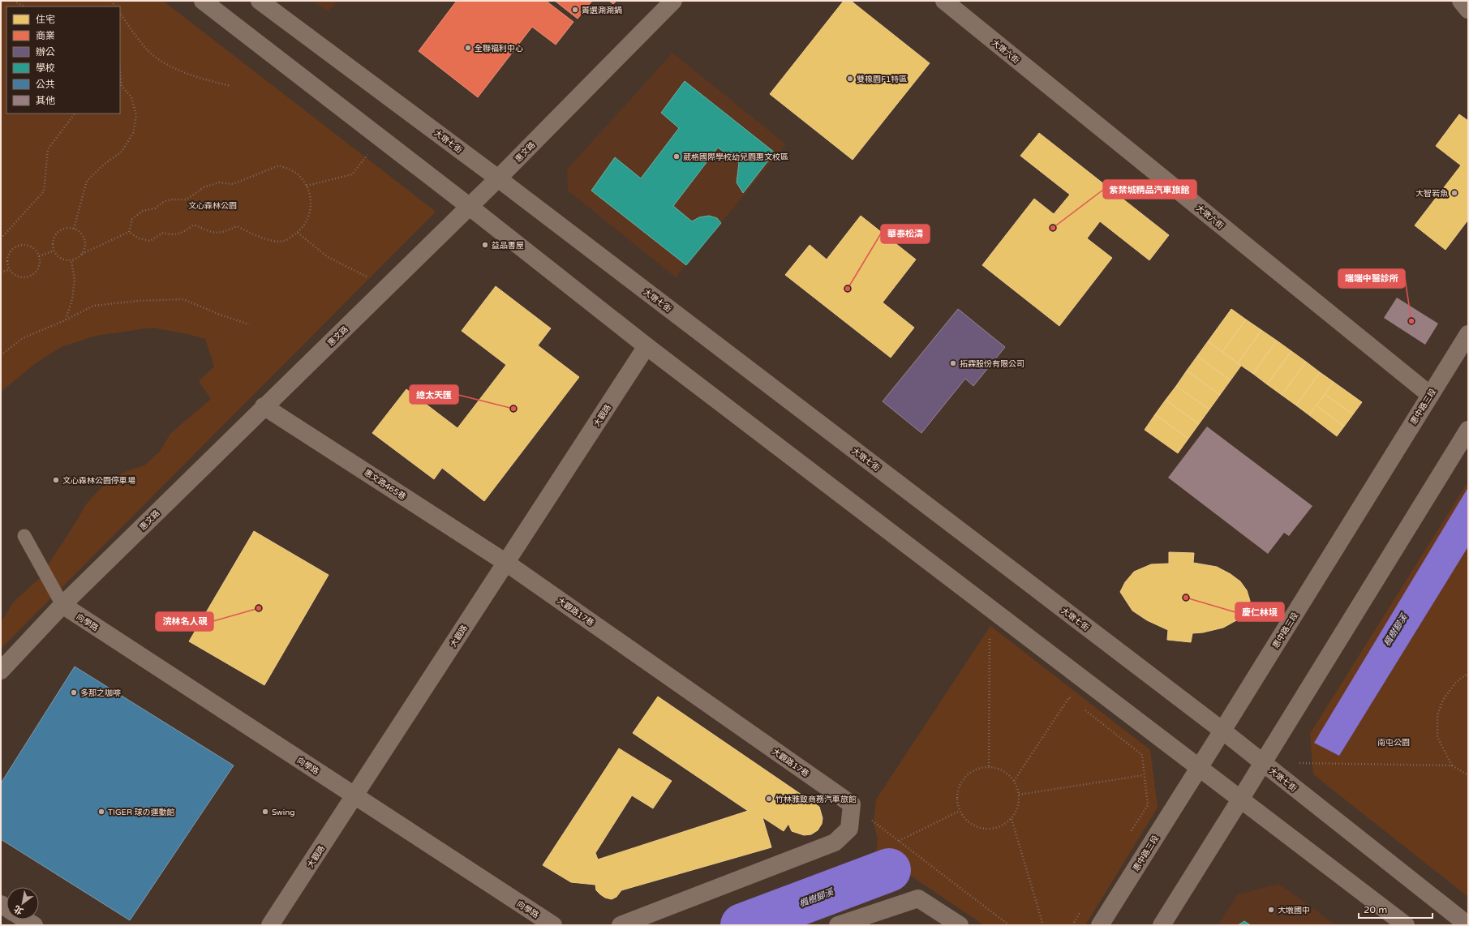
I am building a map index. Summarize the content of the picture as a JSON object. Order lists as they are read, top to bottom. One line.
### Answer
{"streets":{"street":["大墩六街","大墩七街","惠文路","惠中路三段","大觀路","惠文路465巷","大觀路17巷","向學路"]},"crossings":[["大墩六街","惠中路三段"],["大墩七街","惠文路"],["大墩七街","惠中路三段"],["惠文路","惠文路465巷"],["惠文路","向學路"],["大觀路","惠文路465巷"],["大觀路","大觀路17巷"],["大觀路","向學路"],["惠文路465巷","大觀路17巷"]],"water":["楓樹腳溪"],"parks":["文心森林公園","南屯公園"],"places":["菁選涮涮鍋","全聯福利中心","雙橡園F1特區","葳格國際學校幼兒園惠文校區","大智若魚","紫禁城精品汽車旅館","益品書屋","華泰松濤","端端中醫診所","拓霖股份有限公司","總太天匯","文心森林公園停車場","慶仁林境","浣林名人硯","多那之咖啡","竹林雅致商務汽車旅館","TIGER 球の運動館","Swing","大墩國中"],"legend":["住宅","商業","辦公","學校","公共","其他"],"scale_bar":"20 m","north":"bottom left"}
